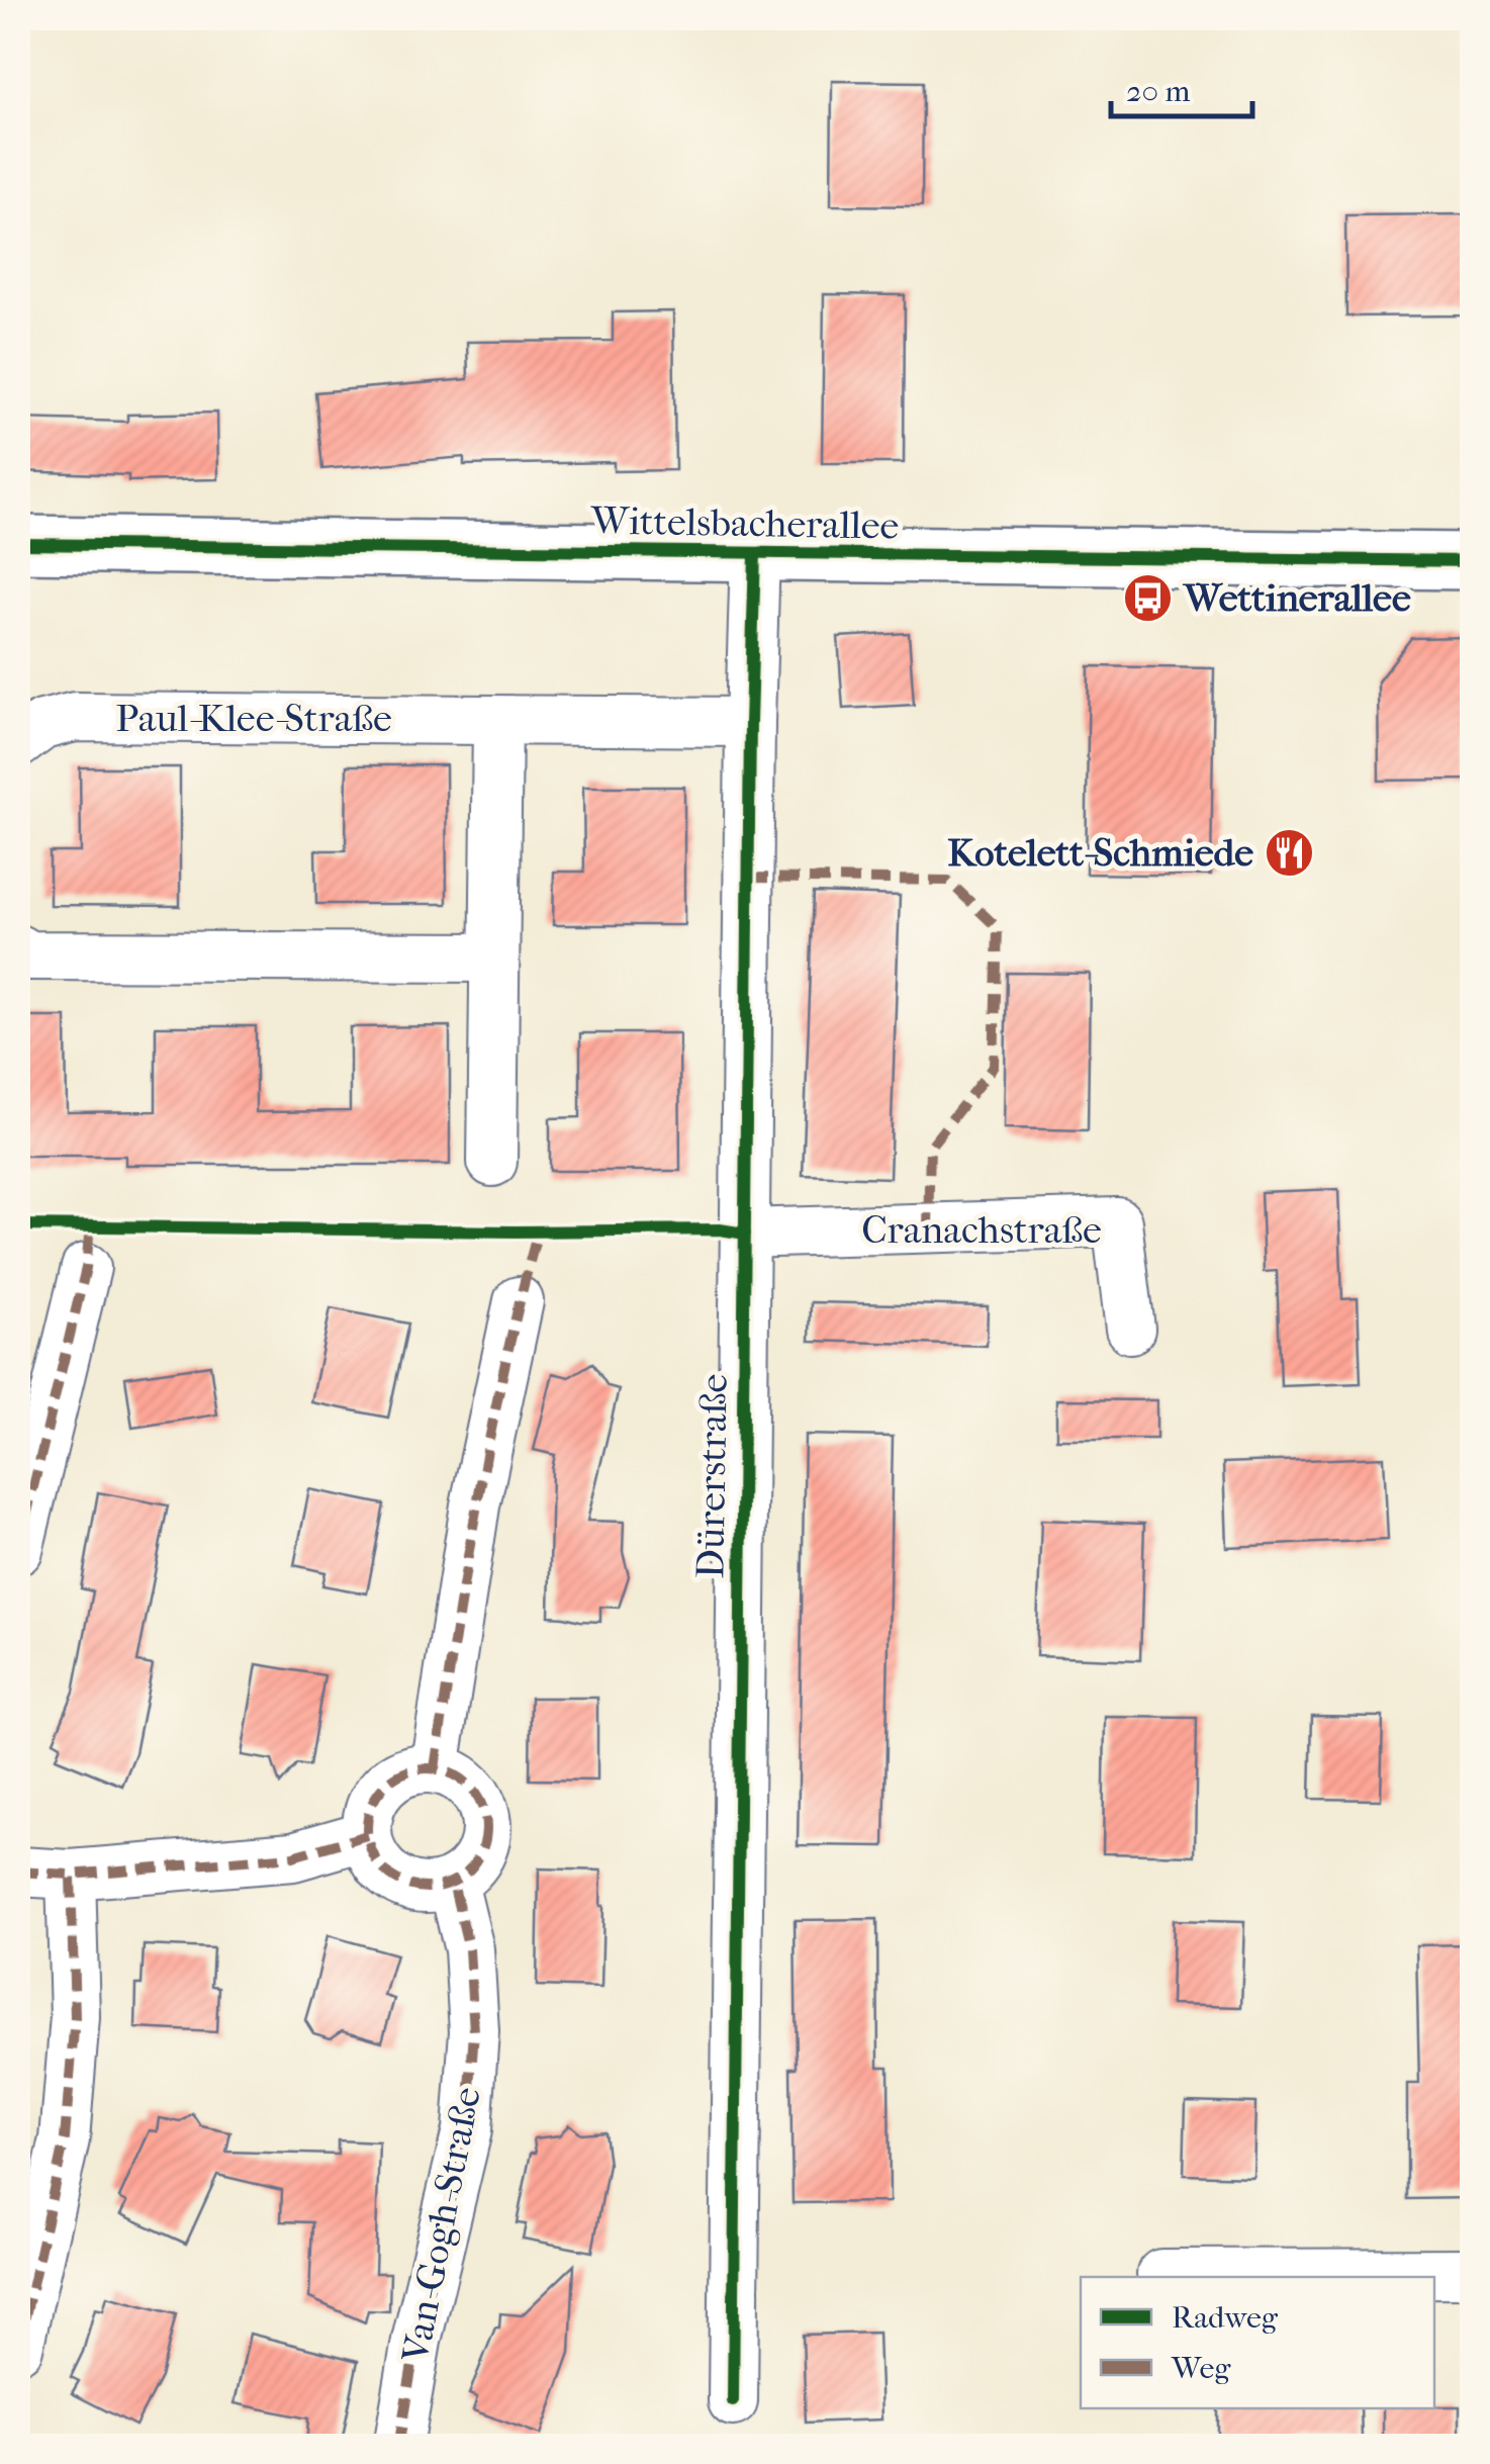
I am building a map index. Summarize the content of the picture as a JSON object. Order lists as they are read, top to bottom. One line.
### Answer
{"streets":{"street":["Wittelsbacherallee","Paul-Klee-Straße","Cranachstraße","Dürerstraße","Van-Gogh-Straße"]},"crossings":[["Wittelsbacherallee","Dürerstraße"],["Paul-Klee-Straße","Dürerstraße"],["Cranachstraße","Dürerstraße"]],"places":{"bus stop":["Wettinerallee"],"restaurant":["Kotelett-Schmiede"]},"legend":["Radweg","Weg"],"scale_bar":"20 m"}
